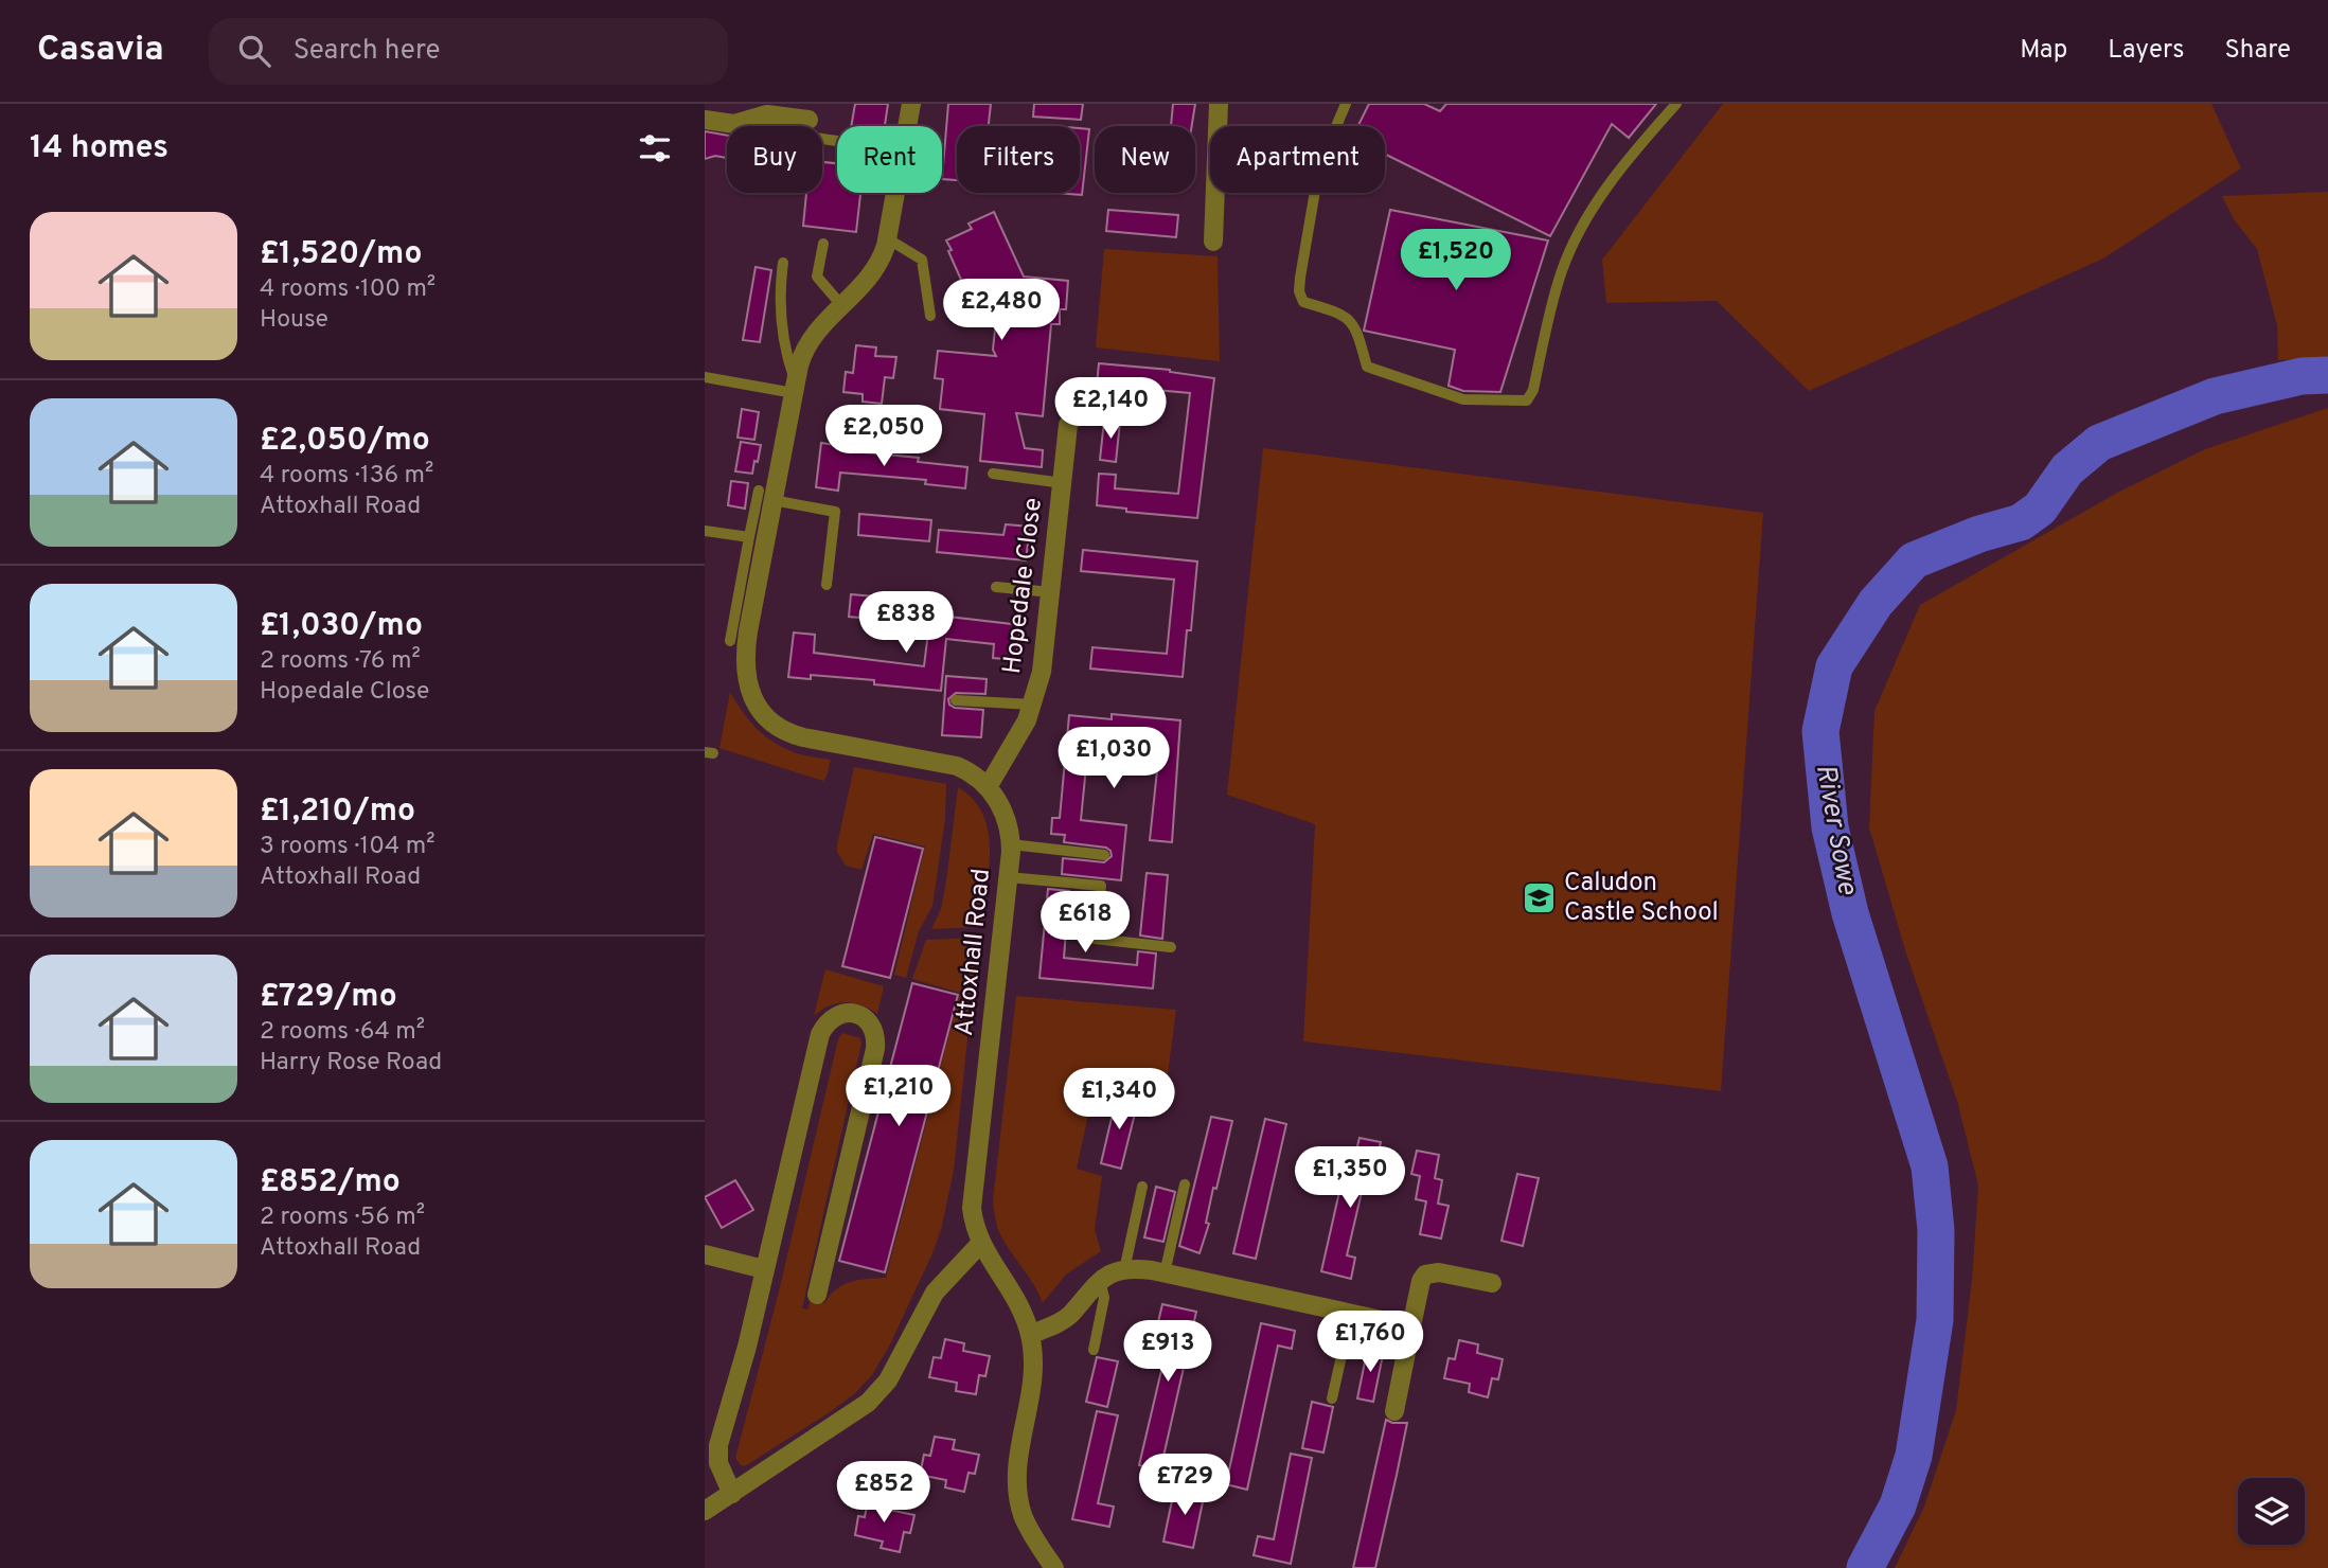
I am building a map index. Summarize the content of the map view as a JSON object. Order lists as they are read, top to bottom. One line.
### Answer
{"streets":{"street":["Hopedale Close","Attoxhall Road"]},"crossings":[["Hopedale Close","Attoxhall Road"]],"water":["River Sowe"],"places":{"school or university":["Caludon Castle School"]},"page":{"header":"Casavia","search":"Search here","nav":["Map","Layers","Share"],"heading":"14 homes","chip":["Buy","Rent","Filters","New","Apartment"],"list":[{"name":"£1,520/mo","note":"4 rooms · 100 m² · House"},{"name":"£2,050/mo","note":"4 rooms · 136 m² · Attoxhall Road"},{"name":"£1,030/mo","note":"2 rooms · 76 m² · Hopedale Close"},{"name":"£1,210/mo","note":"3 rooms · 104 m² · Attoxhall Road"},{"name":"£729/mo","note":"2 rooms · 64 m² · Harry Rose Road"},{"name":"£852/mo","note":"2 rooms · 56 m² · Attoxhall Road"}],"price":["£1,520","£2,480","£2,140","£2,050","£838","£1,030","£618","£1,210","£1,340","£1,350","£1,760","£913","£729","£852"]}}
